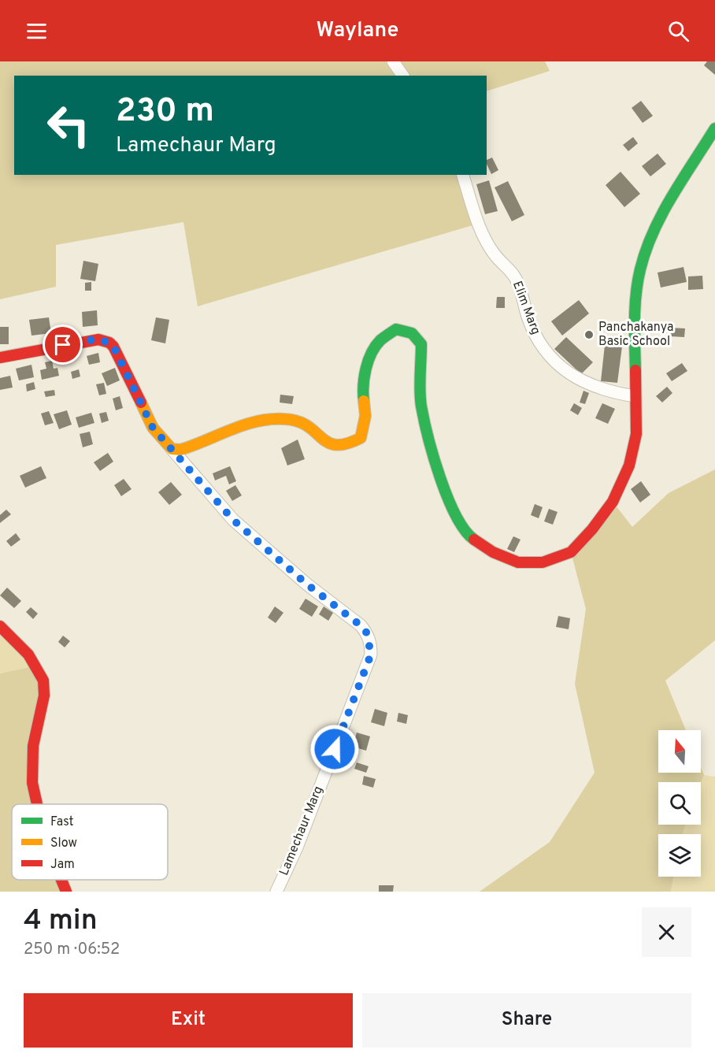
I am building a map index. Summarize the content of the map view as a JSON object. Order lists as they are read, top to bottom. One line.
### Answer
{"streets":{"street":["Elim Marg","Lamechaur Marg"]},"places":["Panchakanya Basic School"],"legend":["Fast","Slow","Jam"],"north":"top","page":{"header":"Waylane","turn":["230 m","Lamechaur Marg"],"heading":["4 min","250 m · 06:52"],"buttons":["Exit","Share"]}}
